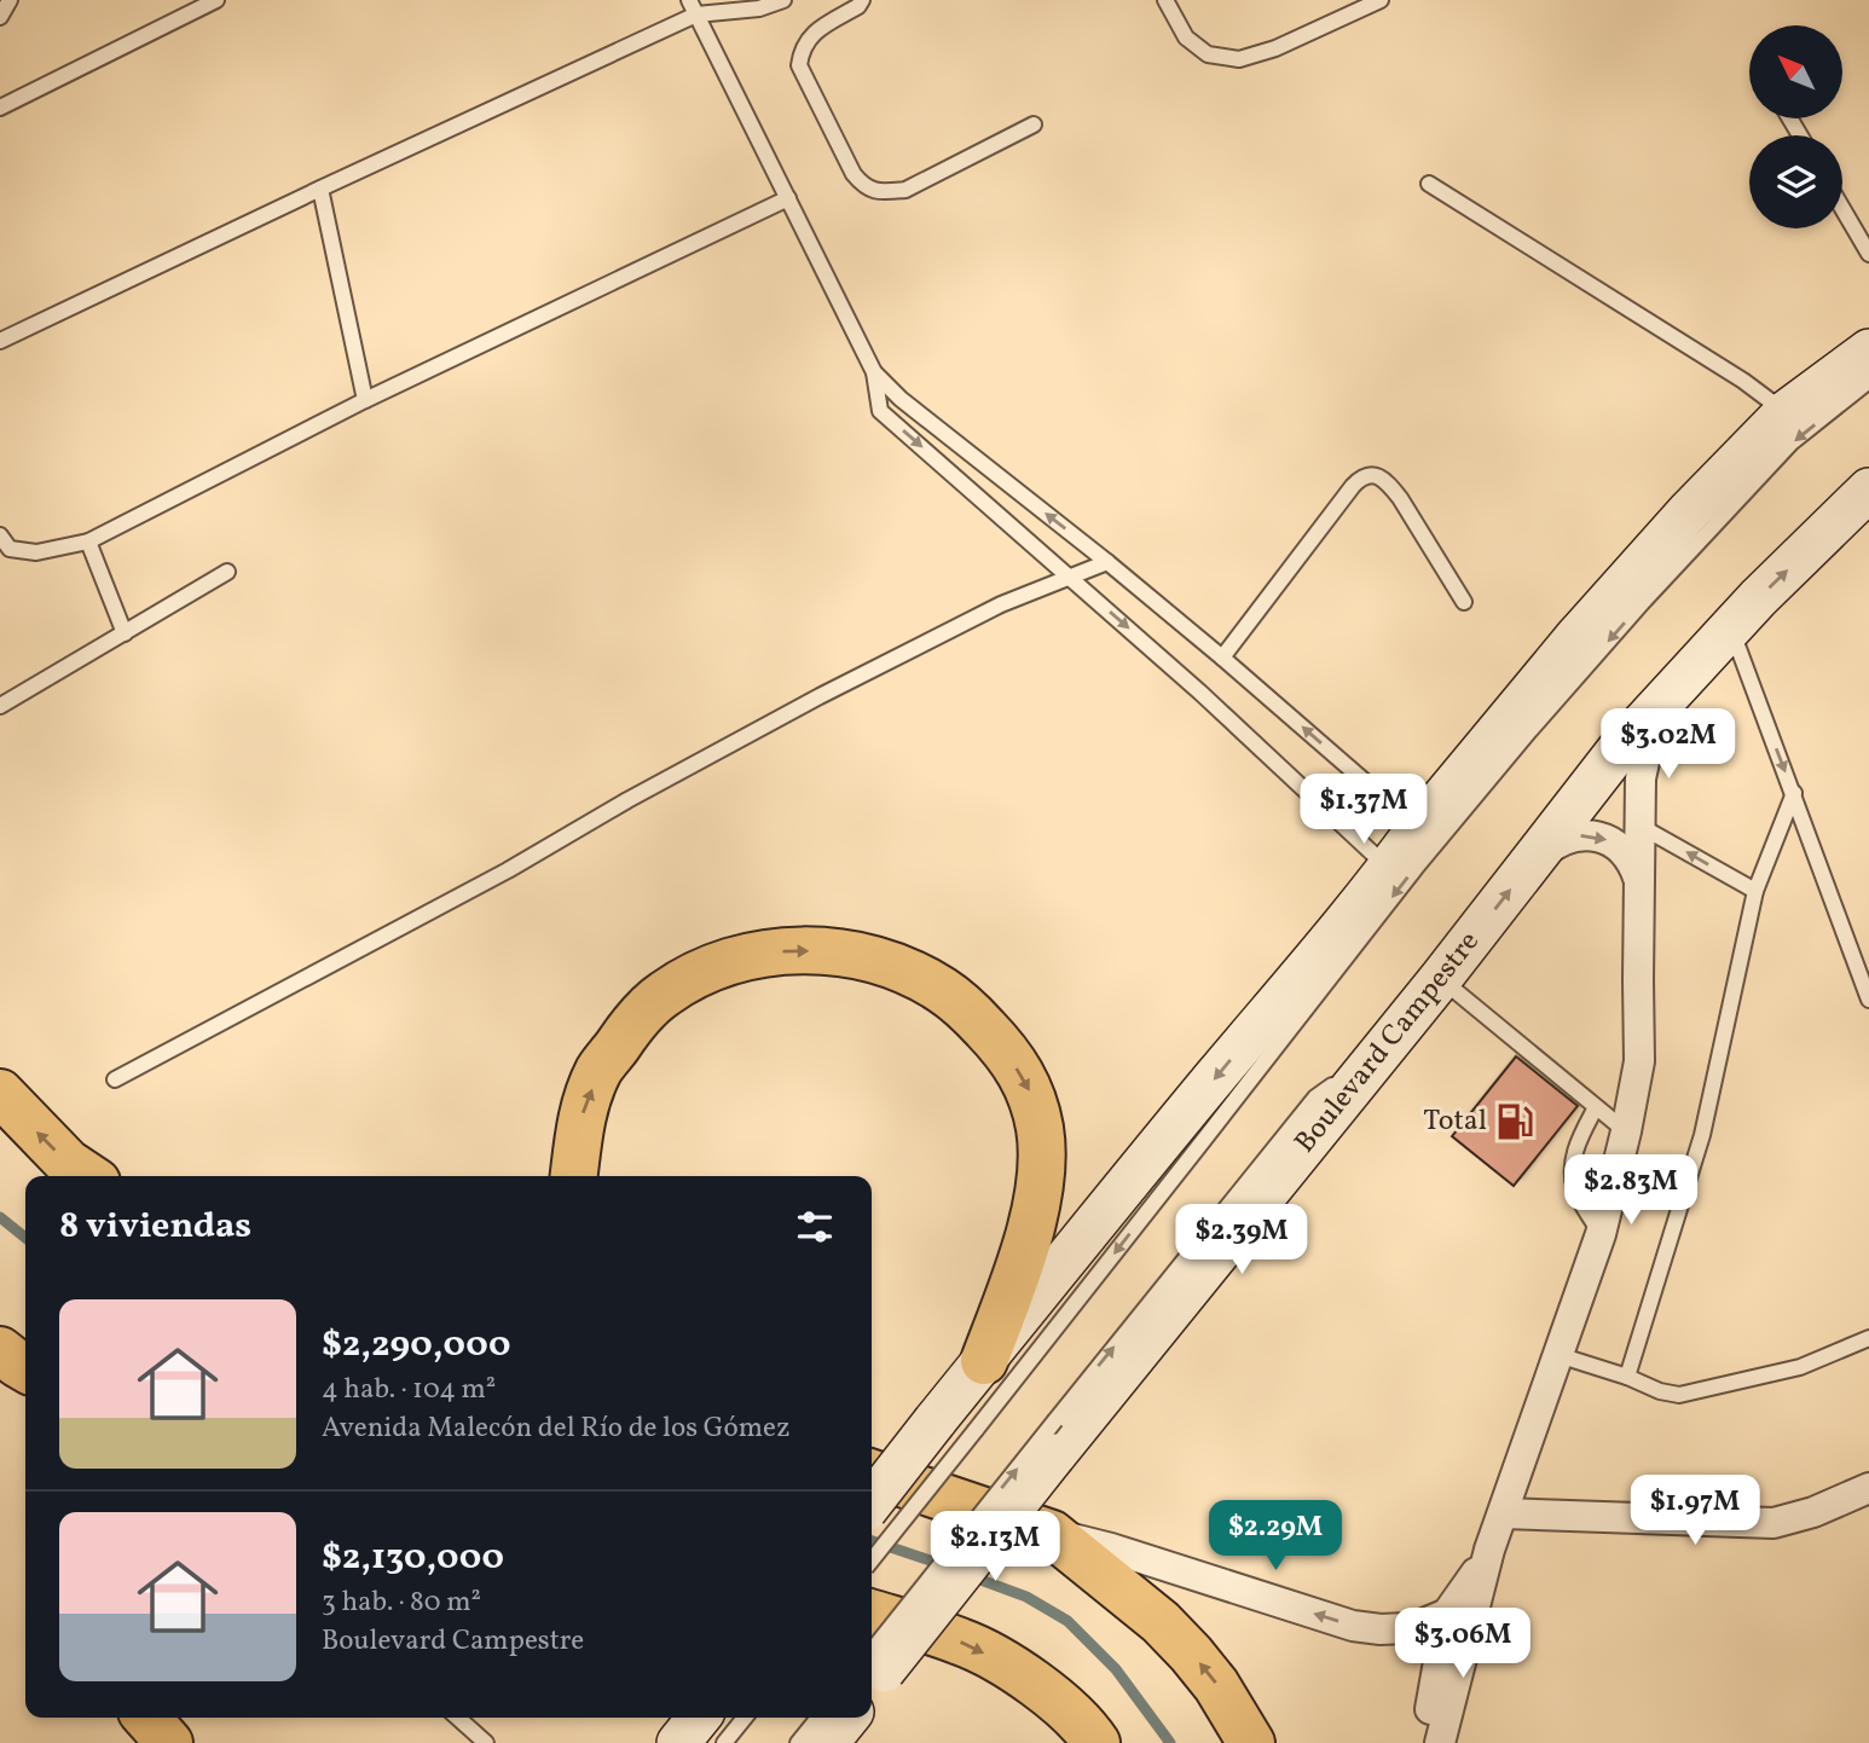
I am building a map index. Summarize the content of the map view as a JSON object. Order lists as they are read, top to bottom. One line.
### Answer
{"streets":{"main road":["Boulevard Campestre"]},"places":{"fuel station":["Total"]},"north":"top left","page":{"price":["$3.02M","$1.37M","$2.83M","$2.39M","$1.97M","$2.29M","$2.13M","$3.06M"],"heading":"8 viviendas","list":[{"name":"$2,290,000","note":"4 hab. · 104 m² · Avenida Malecón del Río de los Gómez"},{"name":"$2,130,000","note":"3 hab. · 80 m² · Boulevard Campestre"}]}}
